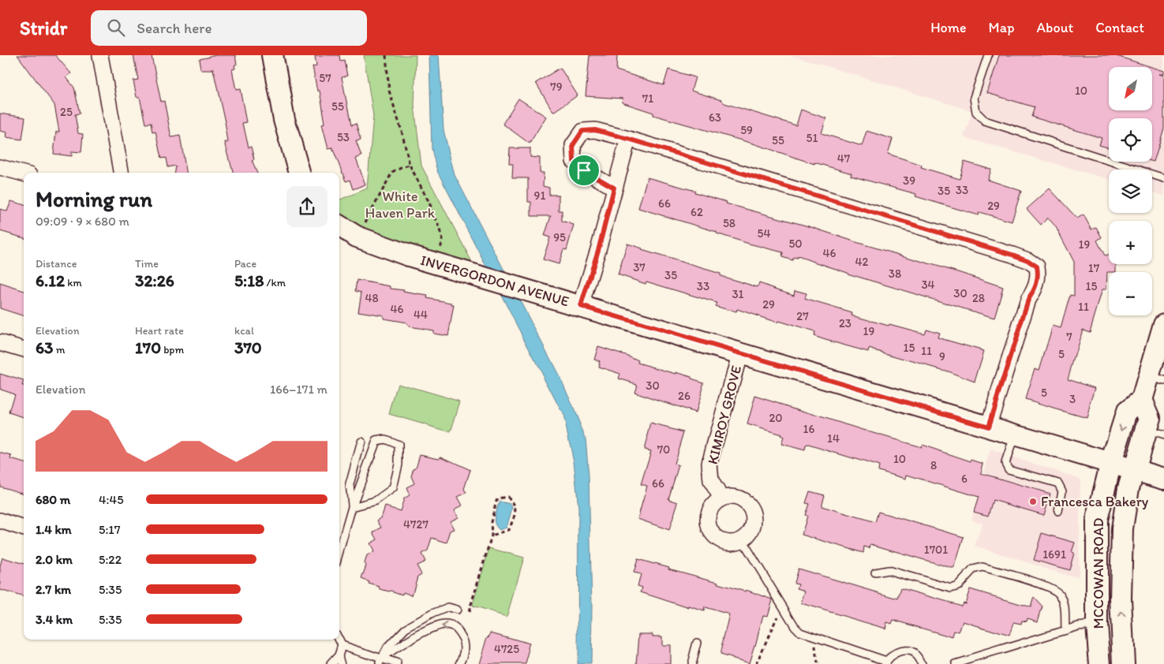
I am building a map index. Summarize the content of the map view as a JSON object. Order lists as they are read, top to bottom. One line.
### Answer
{"streets":{"street":["INVERGORDON AVENUE","KIMROY GROVE","MCCOWAN ROAD"]},"crossings":[["INVERGORDON AVENUE","KIMROY GROVE"],["INVERGORDON AVENUE","MCCOWAN ROAD"]],"parks":["White Haven Park"],"places":["Francesca Bakery"],"house_numbers":["57","79","10","71","55","25","63","59","53","51","55","47","39","33","35","91","66","29","62","58","54","95","50","19","46","42","37","17","38","35","34","33","15","30","31","48","28","29","11","46","44","27","23","19","7","15","11","5","9","30","5","26","3","20","16","14","70","10","8","6","66","4727","1701","1691","4725"],"north":"bottom left","page":{"header":"Stridr","search":"Search here","nav":["Home","Map","About","Contact"],"map_buttons":["+","−"],"heading":["Morning run","09:09 · 9 × 680 m"],"stats":[["Distance","6.12 km"],["Time","32:26"],["Pace","5:18 /km"],["Elevation","63 m"],["Heart rate","170 bpm"],["kcal","370"]],"chart":["Elevation","166–171 m"],"list":[{"name":"680 m","note":"4:45"},{"name":"1.4 km","note":"5:17"},{"name":"2.0 km","note":"5:22"},{"name":"2.7 km","note":"5:35"},{"name":"3.4 km","note":"5:35"}]}}
